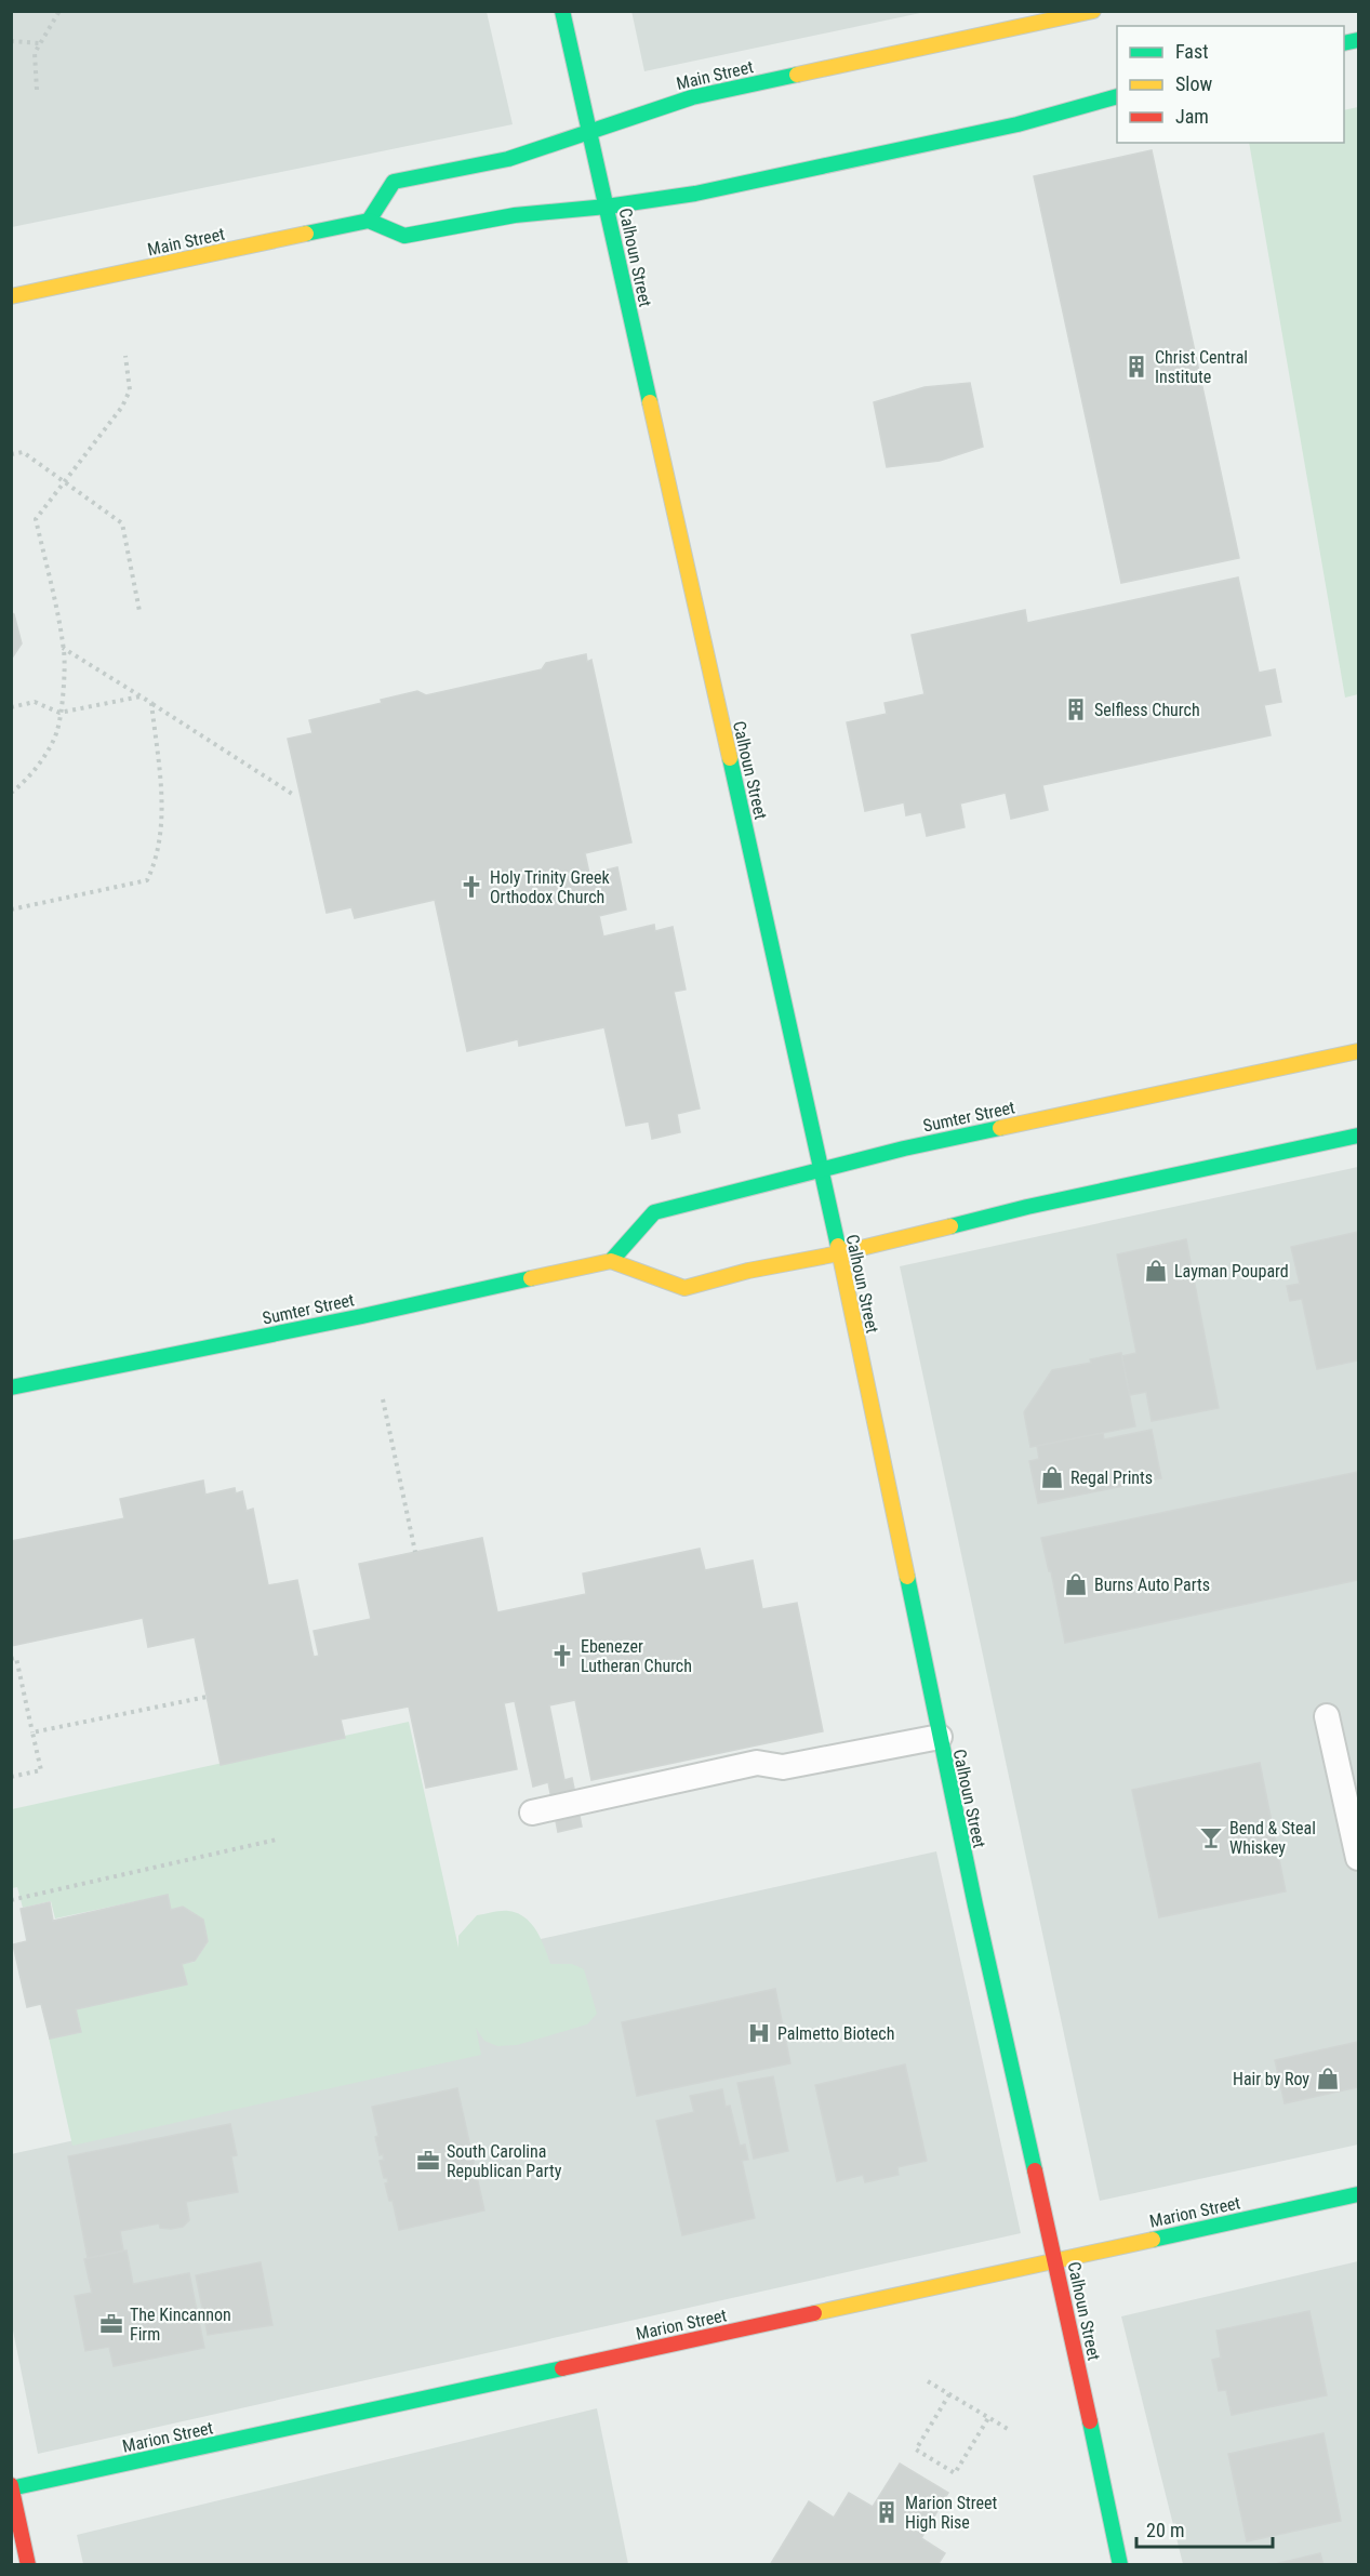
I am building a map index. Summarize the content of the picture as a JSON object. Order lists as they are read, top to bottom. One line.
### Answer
{"streets":{"street":["Main Street","Calhoun Street","Sumter Street","Marion Street"]},"crossings":[["Main Street","Calhoun Street"],["Calhoun Street","Sumter Street"],["Calhoun Street","Marion Street"]],"places":{"building":["Christ Central Institute","Selfless Church","Marion Street High Rise"],"church":["Holy Trinity Greek Orthodox Church","Ebenezer Lutheran Church"],"shop":["Layman Poupard","Regal Prints","Burns Auto Parts","Hair by Roy"],"bar":["Bend & Steal Whiskey"],"hospital":["Palmetto Biotech"],"office":["South Carolina Republican Party","The Kincannon Firm"]},"legend":["Fast","Slow","Jam"],"scale_bar":"20 m"}
